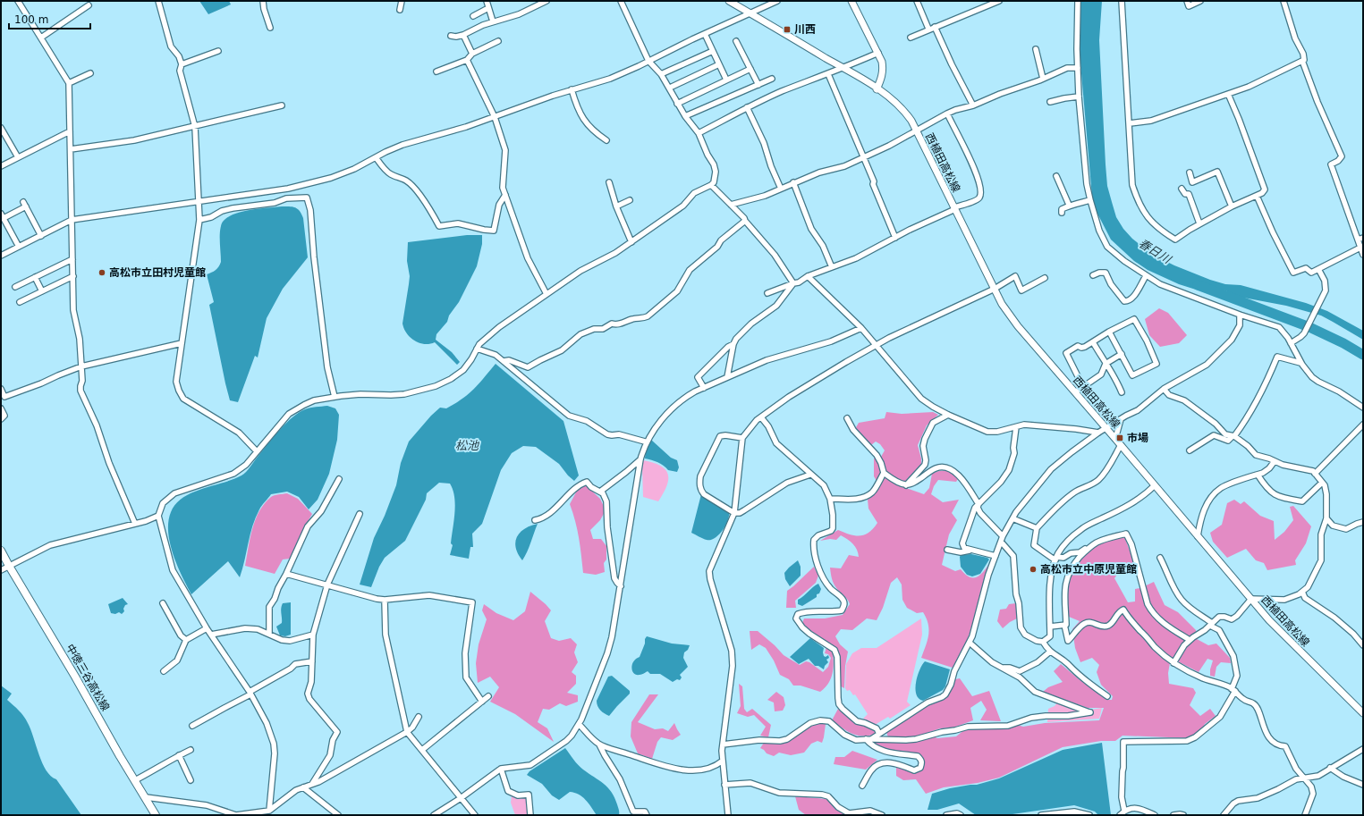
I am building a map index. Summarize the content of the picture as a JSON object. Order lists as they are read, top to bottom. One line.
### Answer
{"streets":{"main road":["西植田高松線","中徳三谷高松線"]},"water":["春日川","松池"],"places":{"transit":["川西","市場"],"other":["高松市立田村児童館","高松市立中原児童館"]},"scale_bar":"100 m"}
